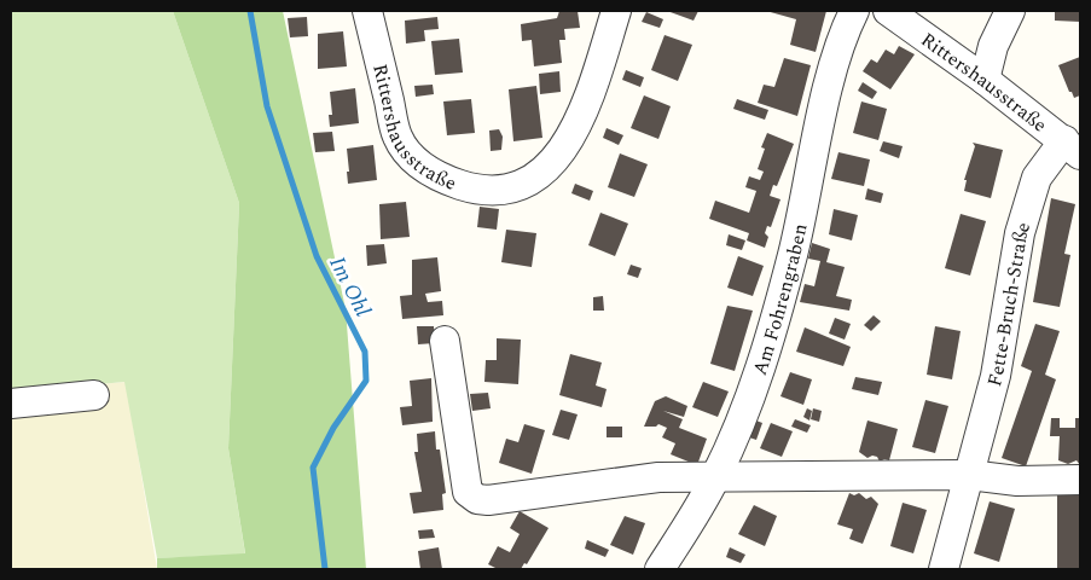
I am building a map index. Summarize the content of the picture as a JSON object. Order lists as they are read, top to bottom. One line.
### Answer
{"streets":{"street":["Rittershausstraße","Am Fohrengraben","Fette-Bruch-Straße"]},"crossings":[["Rittershausstraße","Fette-Bruch-Straße"]],"water":["Im Ohl"]}
